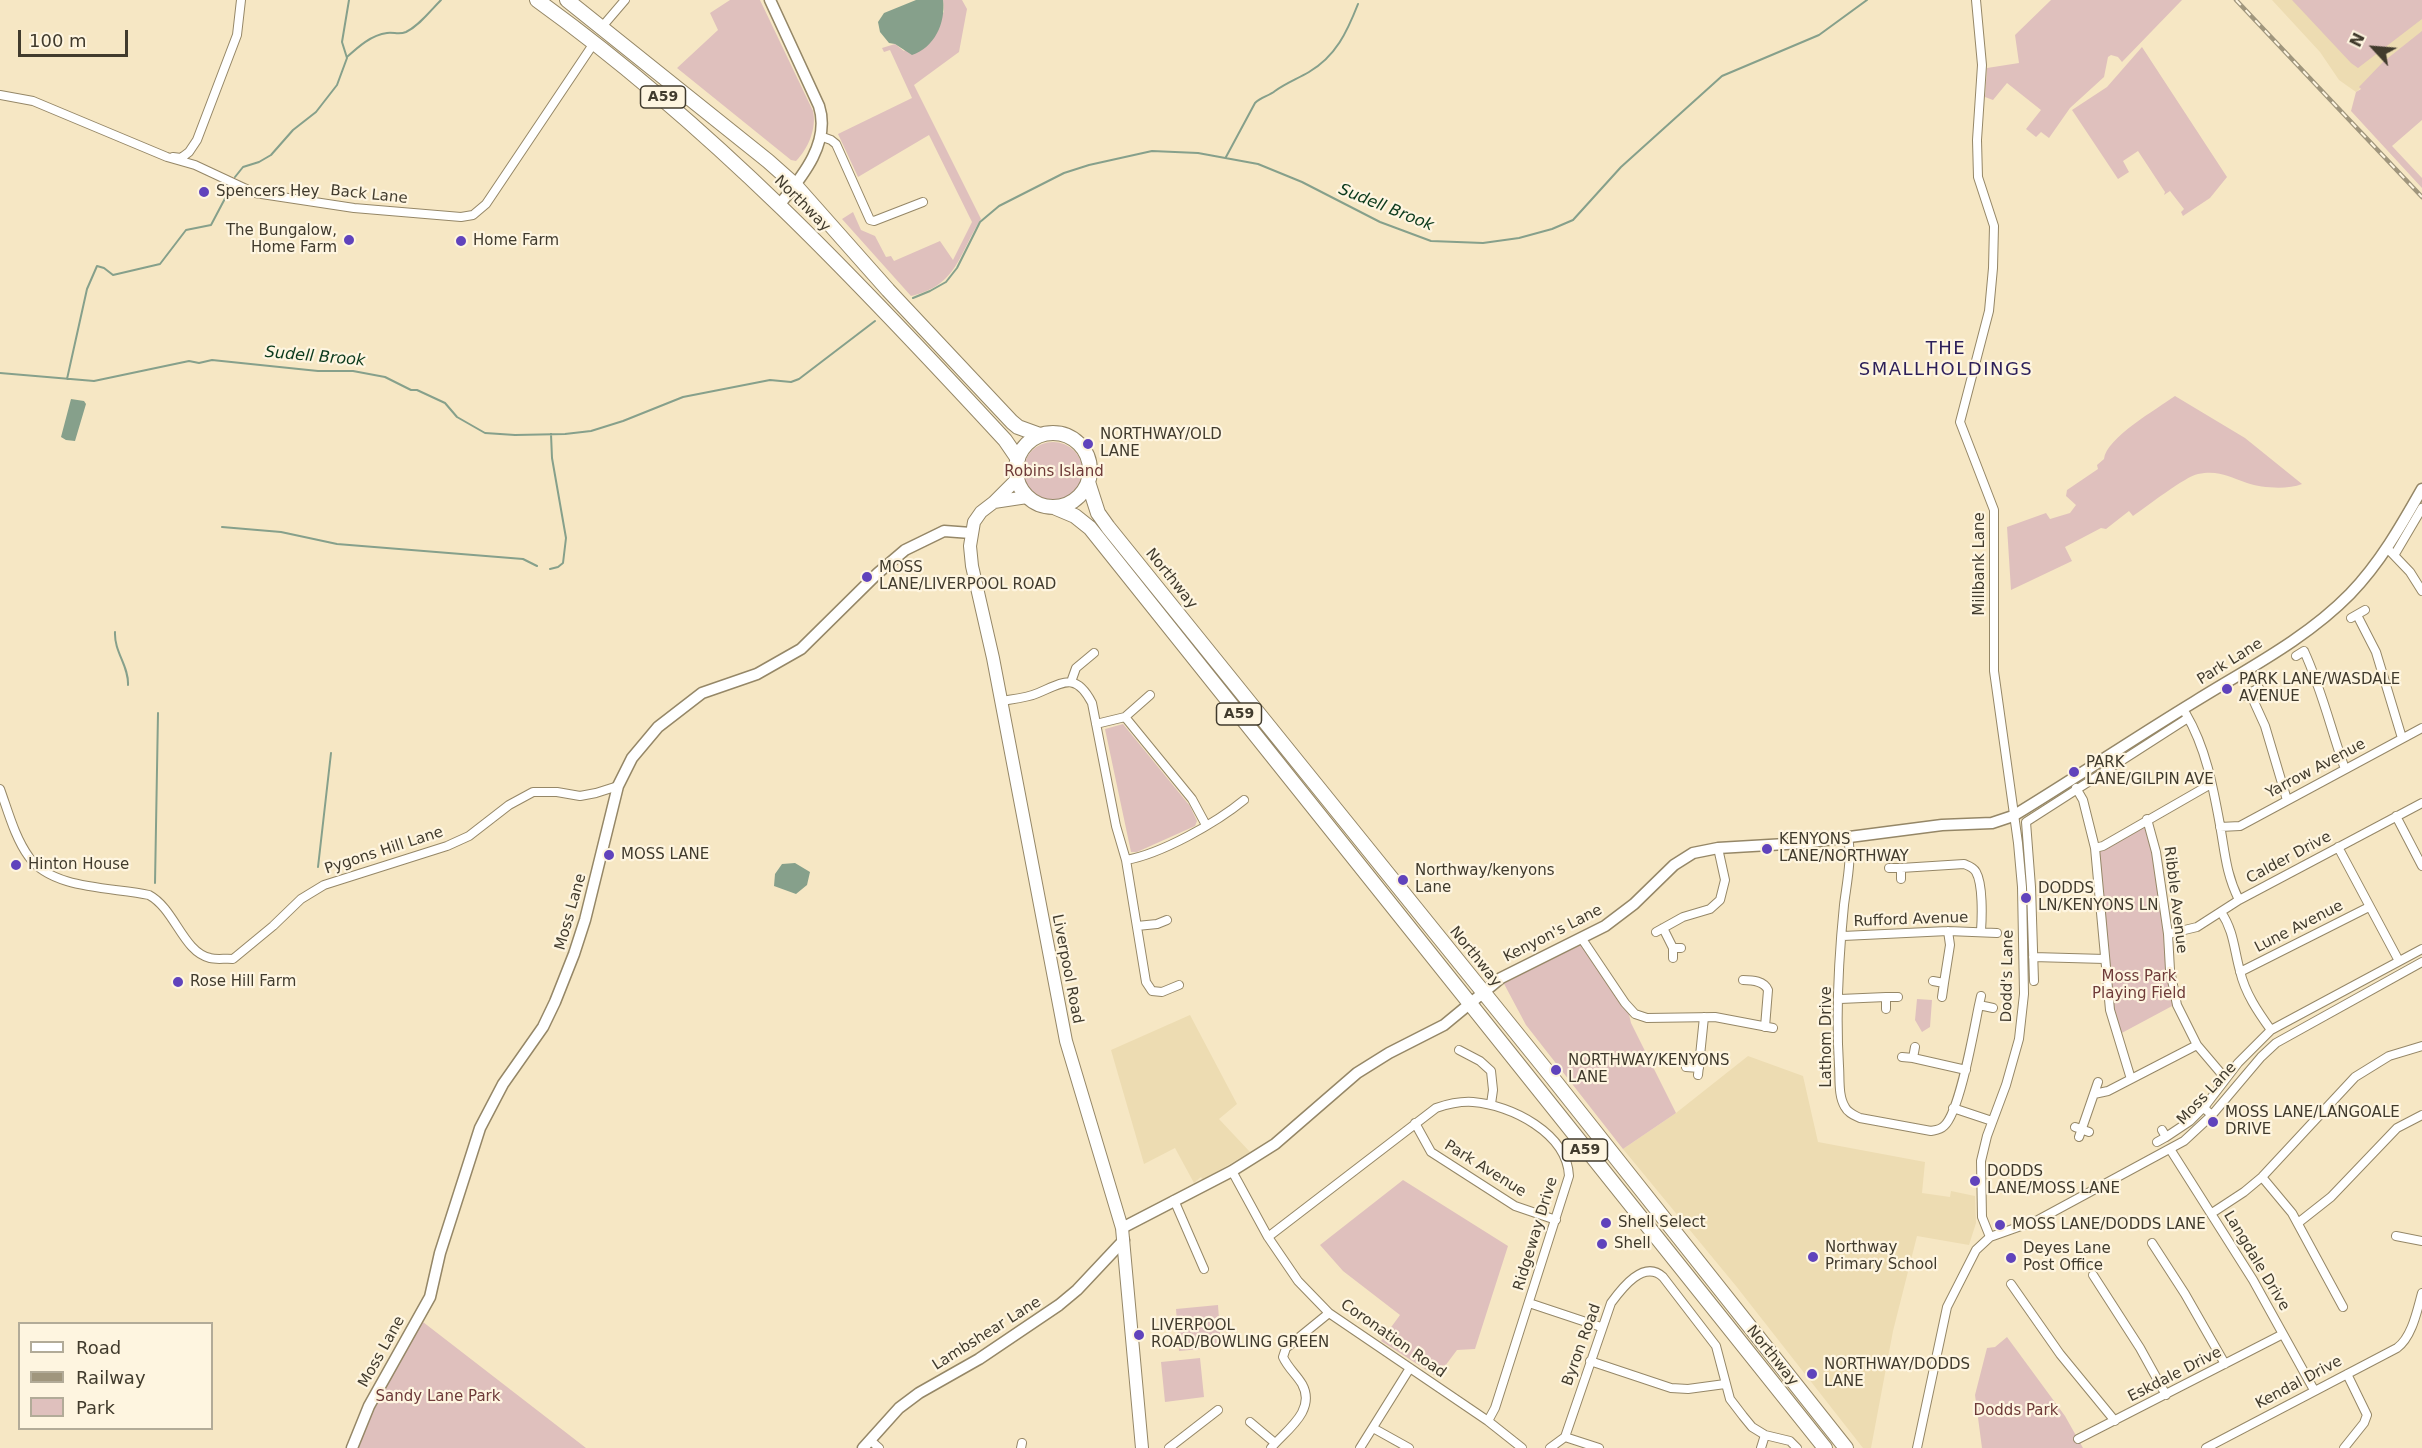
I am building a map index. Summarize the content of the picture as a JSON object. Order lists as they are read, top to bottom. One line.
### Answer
{"streets":{"highway":["A59","Northway"],"main road":["Liverpool Road"],"street":["Back Lane","Millbank Lane","Park Lane","Yarrow Avenue","Pygons Hill Lane","Calder Drive","Ribble Avenue","Moss Lane","Rufford Avenue","Lune Avenue","Kenyon's Lane","Dodd's Lane","Lathom Drive","Park Avenue","Ridgeway Drive","Langdale Drive","Lambshear Lane","Coronation Road","Byron Road","Eskdale Drive","Kendal Drive"]},"crossings":[["A59","Northway"],["Back Lane","Northway"],["Northway","Kenyon's Lane"],["Millbank Lane","Park Lane"],["Millbank Lane","Kenyon's Lane"],["Millbank Lane","Dodd's Lane"],["Park Lane","Kenyon's Lane"],["Park Lane","Dodd's Lane"],["Pygons Hill Lane","Moss Lane"],["Calder Drive","Ribble Avenue"],["Ribble Avenue","Moss Lane"],["Moss Lane","Liverpool Road"],["Moss Lane","Dodd's Lane"],["Moss Lane","Langdale Drive"],["Rufford Avenue","Lathom Drive"],["Kenyon's Lane","Liverpool Road"],["Kenyon's Lane","Dodd's Lane"],["Kenyon's Lane","Lathom Drive"],["Kenyon's Lane","Lambshear Lane"],["Kenyon's Lane","Coronation Road"],["Liverpool Road","Lambshear Lane"],["Park Avenue","Ridgeway Drive"],["Ridgeway Drive","Coronation Road"],["Langdale Drive","Eskdale Drive"],["Langdale Drive","Kendal Drive"]],"districts":["THE SMALLHOLDINGS"],"water":["Sudell Brook"],"parks":["Robins Island","Moss Park Playing Field","Sandy Lane Park","Dodds Park"],"places":["Spencers Hey","The Bungalow, Home Farm","Home Farm","NORTHWAY/OLD LANE","MOSS LANE/LIVERPOOL ROAD","PARK LANE/WASDALE AVENUE","PARK LANE/GILPIN AVE","KENYONS LANE/NORTHWAY","MOSS LANE","Hinton House","Northway/kenyons Lane","DODDS LN/KENYONS LN","Rose Hill Farm","NORTHWAY/KENYONS LANE","MOSS LANE/LANGOALE DRIVE","DODDS LANE/MOSS LANE","Shell Select","MOSS LANE/DODDS LANE","Shell","Northway Primary School","Deyes Lane Post Office","LIVERPOOL ROAD/BOWLING GREEN","NORTHWAY/DODDS LANE"],"legend":["Road","Railway","Park"],"scale_bar":"100 m","north":"top left"}
